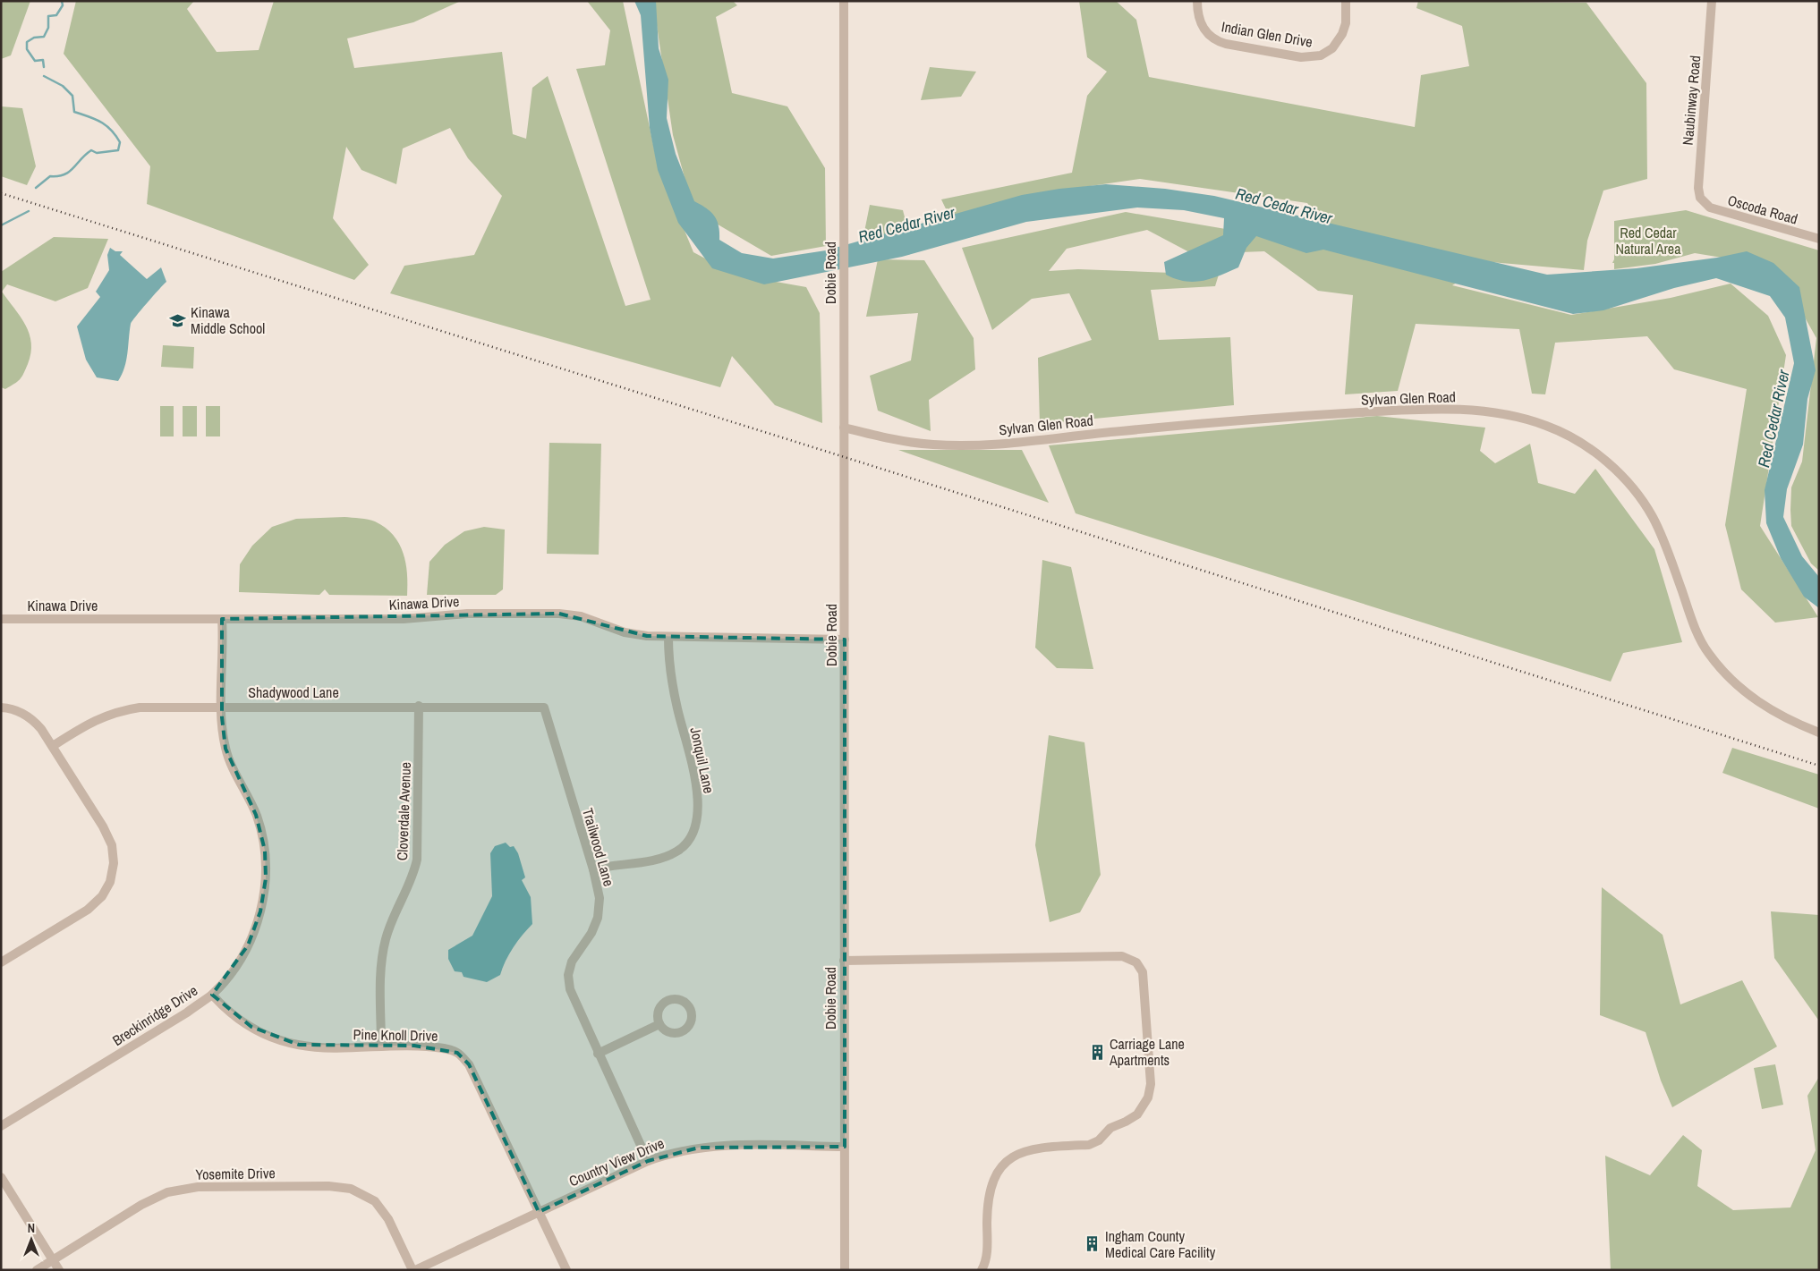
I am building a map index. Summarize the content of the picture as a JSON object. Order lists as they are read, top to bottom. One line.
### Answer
{"streets":{"street":["Indian Glen Drive","Naubinway Road","Oscoda Road","Dobie Road","Sylvan Glen Road","Kinawa Drive","Shadywood Lane","Jonquil Lane","Cloverdale Avenue","Trailwood Lane","Breckinridge Drive","Pine Knoll Drive","Country View Drive","Yosemite Drive"]},"crossings":[["Naubinway Road","Oscoda Road"],["Dobie Road","Sylvan Glen Road"],["Dobie Road","Kinawa Drive"],["Dobie Road","Country View Drive"],["Kinawa Drive","Jonquil Lane"],["Kinawa Drive","Breckinridge Drive"],["Shadywood Lane","Cloverdale Avenue"],["Shadywood Lane","Trailwood Lane"],["Shadywood Lane","Breckinridge Drive"],["Jonquil Lane","Trailwood Lane"],["Cloverdale Avenue","Pine Knoll Drive"],["Trailwood Lane","Country View Drive"],["Breckinridge Drive","Pine Knoll Drive"],["Pine Knoll Drive","Country View Drive"],["Country View Drive","Yosemite Drive"]],"water":["Red Cedar River"],"parks":["Red Cedar Natural Area"],"places":{"school or university":["Kinawa Middle School"],"building":["Carriage Lane Apartments","Ingham County Medical Care Facility"]},"north":"top"}
